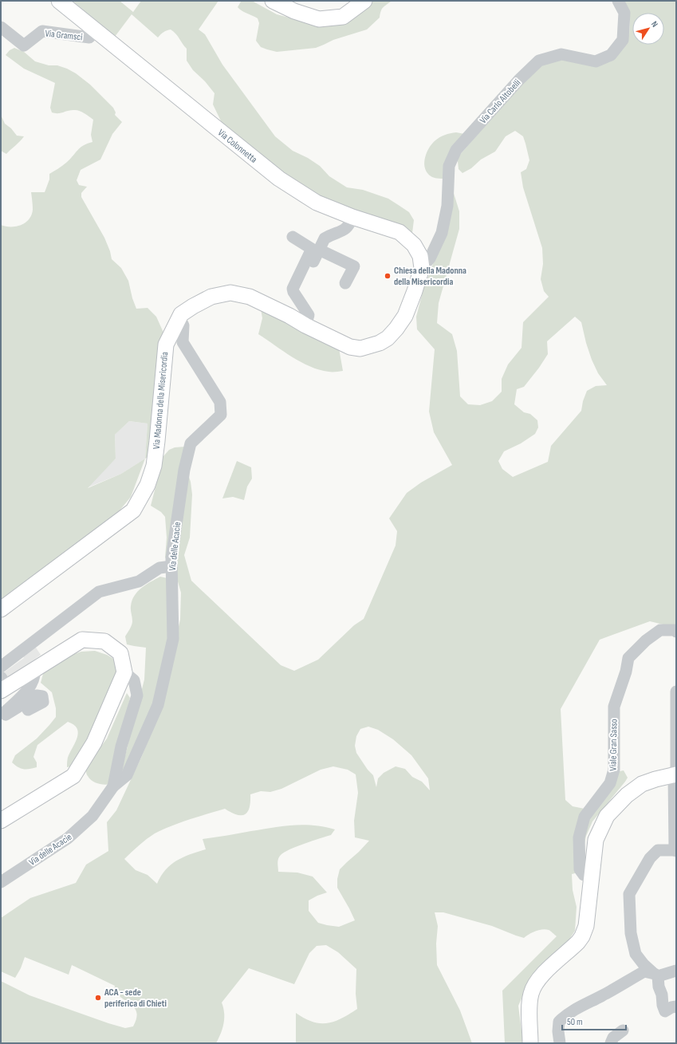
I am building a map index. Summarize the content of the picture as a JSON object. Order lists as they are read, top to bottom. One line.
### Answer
{"streets":{"main road":["Via Colonnetta","Via Madonna della Misericordia"],"street":["Via Gramsci","Via Carlo Altobelli","Via delle Acacie","Viale Gran Sasso"]},"crossings":[["Via Gramsci","Via Colonnetta"],["Via Carlo Altobelli","Via Colonnetta"],["Via Carlo Altobelli","Via Madonna della Misericordia"],["Via Colonnetta","Via Madonna della Misericordia"],["Via Madonna della Misericordia","Via delle Acacie"]],"places":["Chiesa della Madonna della Misericordia","ACA - sede periferica di Chieti"],"scale_bar":"50 m","north":"top right"}
